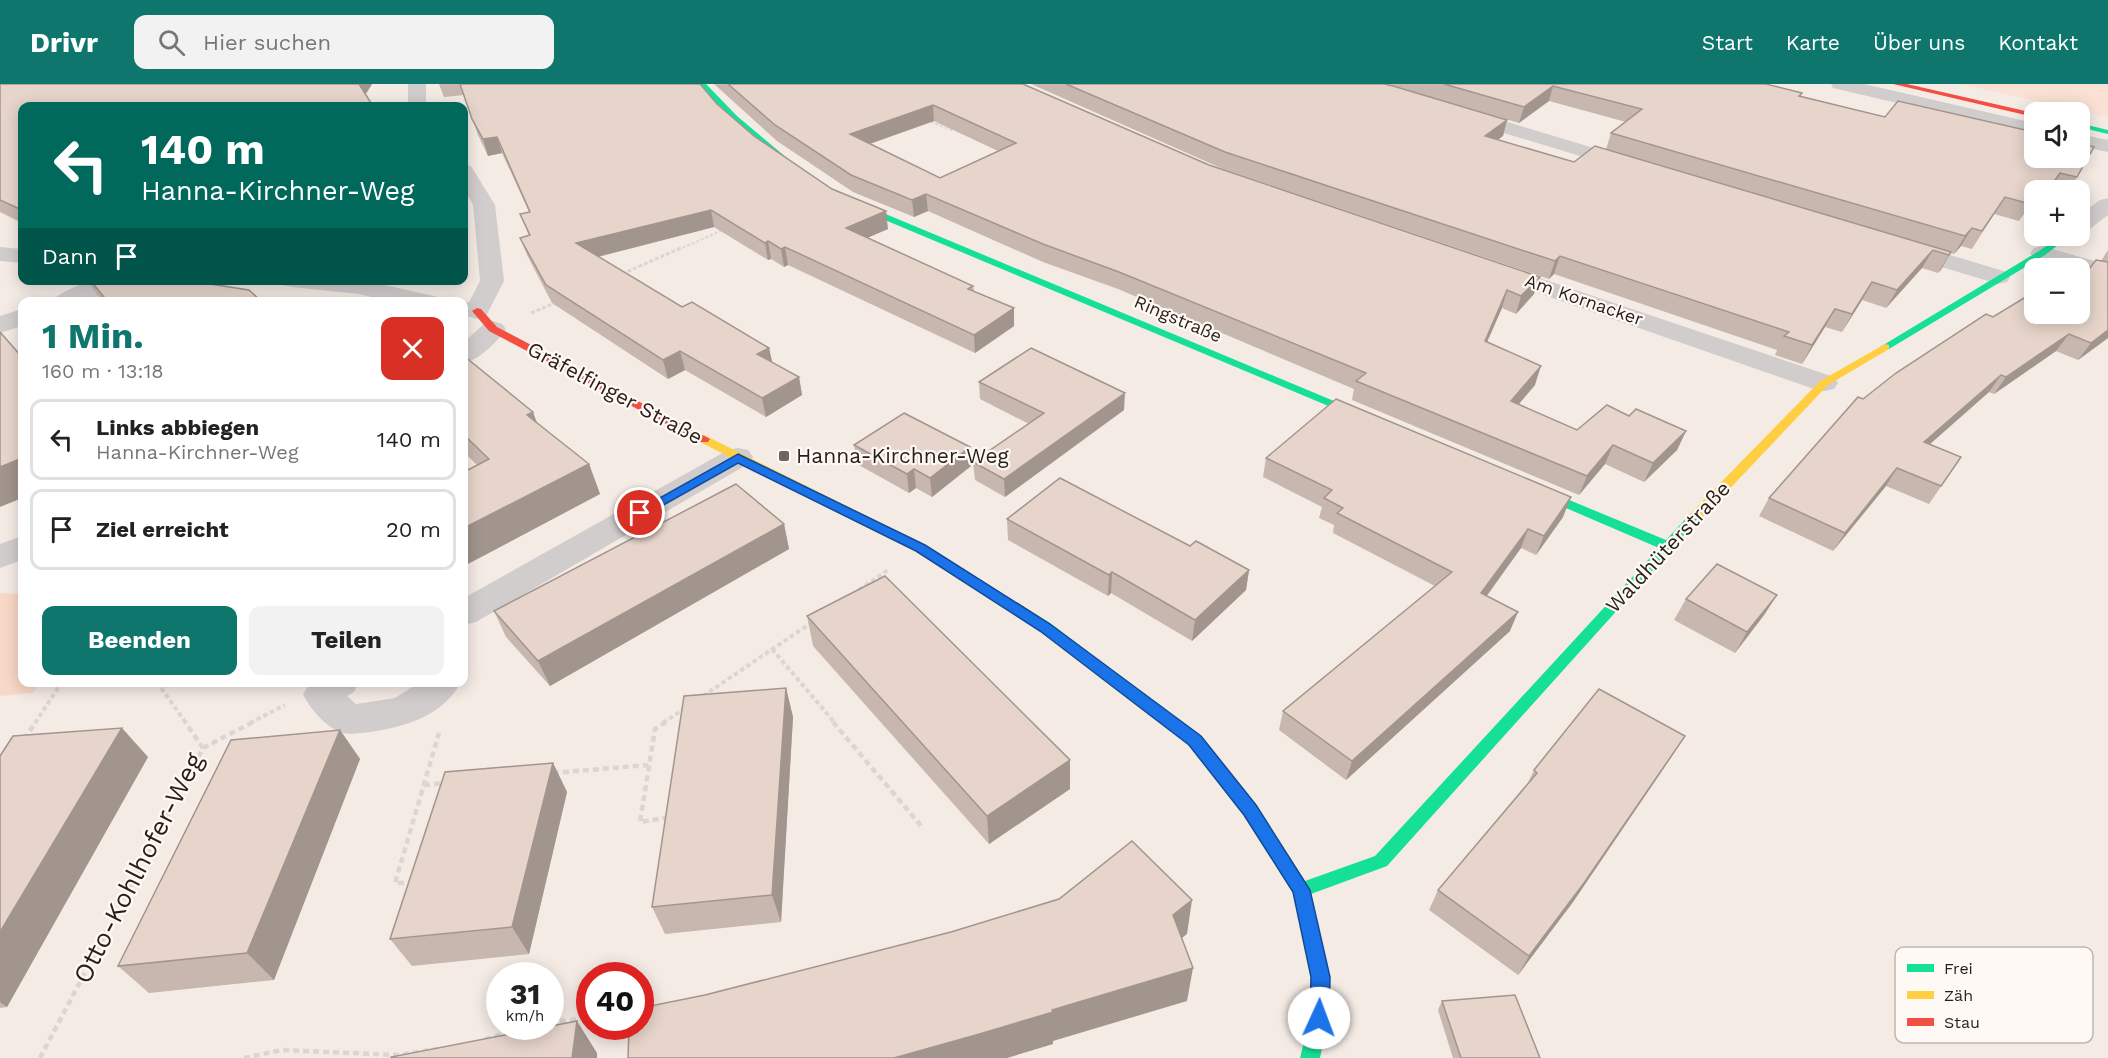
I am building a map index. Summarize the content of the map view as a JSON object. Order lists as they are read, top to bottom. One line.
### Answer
{"streets":{"street":["Am Kornacker","Ringstraße","Gräfelfinger Straße","Waldhüterstraße"],"path":["Otto-Kohlhofer-Weg"]},"crossings":[["Am Kornacker","Waldhüterstraße"],["Gräfelfinger Straße","Waldhüterstraße"]],"places":{"transit":["Hanna-Kirchner-Weg"]},"legend":["Frei","Zäh","Stau"],"page":{"header":"Drivr","search":"Hier suchen","nav":["Start","Karte","Über uns","Kontakt"],"map_buttons":["+","−"],"turn":["140 m","Hanna-Kirchner-Weg"],"then":"Dann","heading":["1 Min.","160 m · 13:18"],"list":[{"name":"Links abbiegen","note":"Hanna-Kirchner-Weg","value":"140 m"},{"name":"Ziel erreicht","value":"20 m"}],"buttons":["Beenden","Teilen"],"speed":"31 km/h","limit":"40"}}
